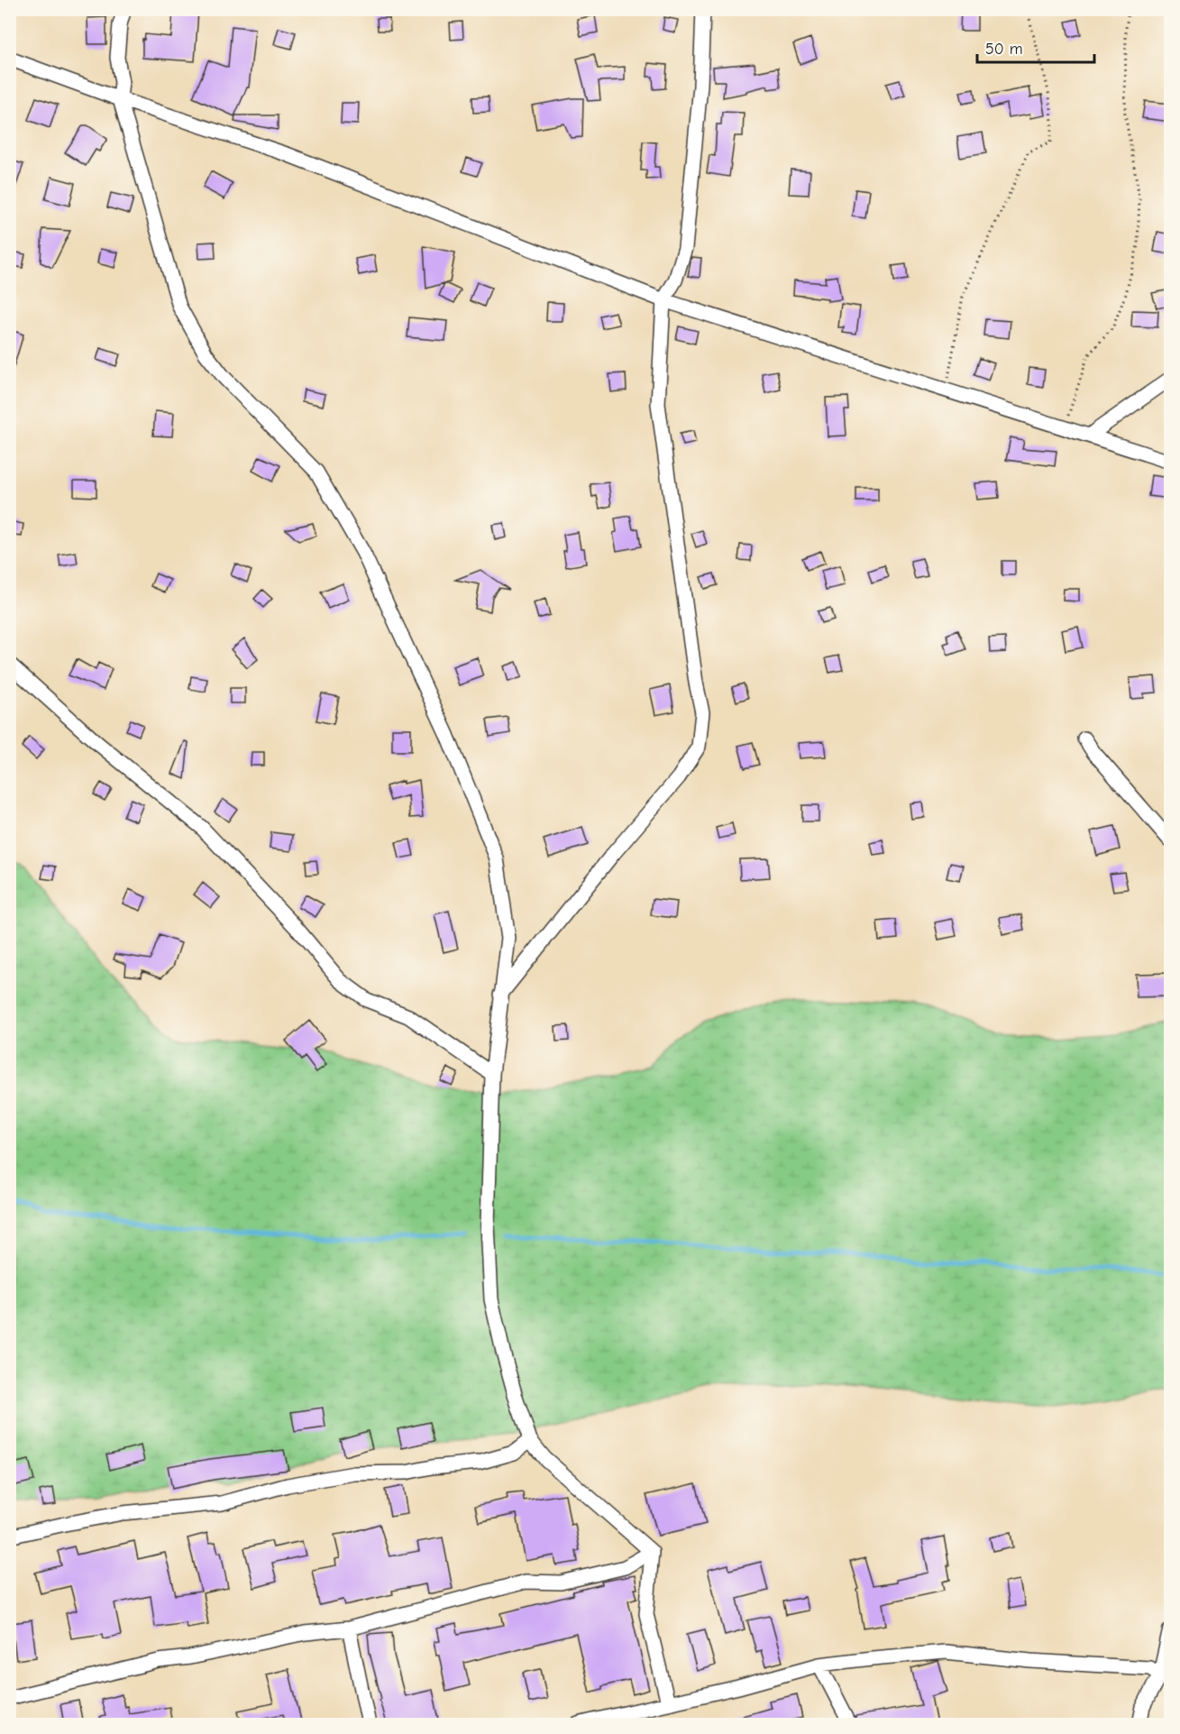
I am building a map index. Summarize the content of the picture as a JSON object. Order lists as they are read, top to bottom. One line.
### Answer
{"scale_bar":"50 m"}
